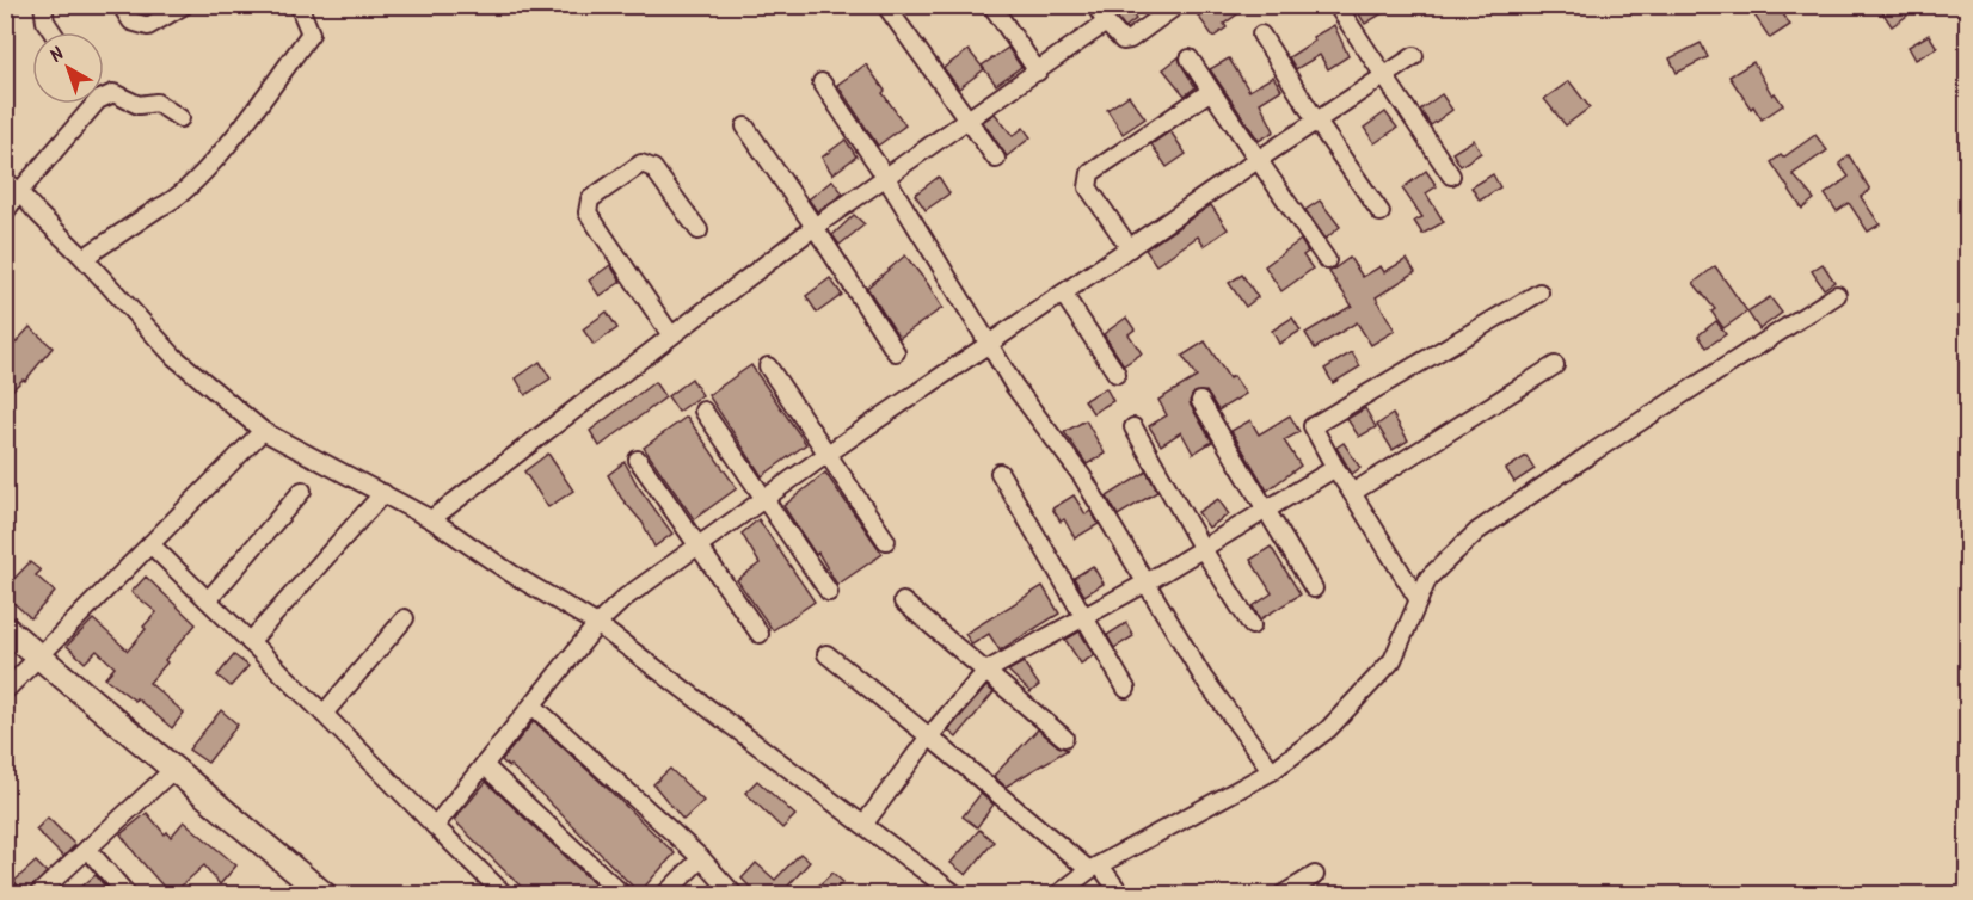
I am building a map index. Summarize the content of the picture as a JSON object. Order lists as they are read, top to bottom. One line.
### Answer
{"north":"top left"}
